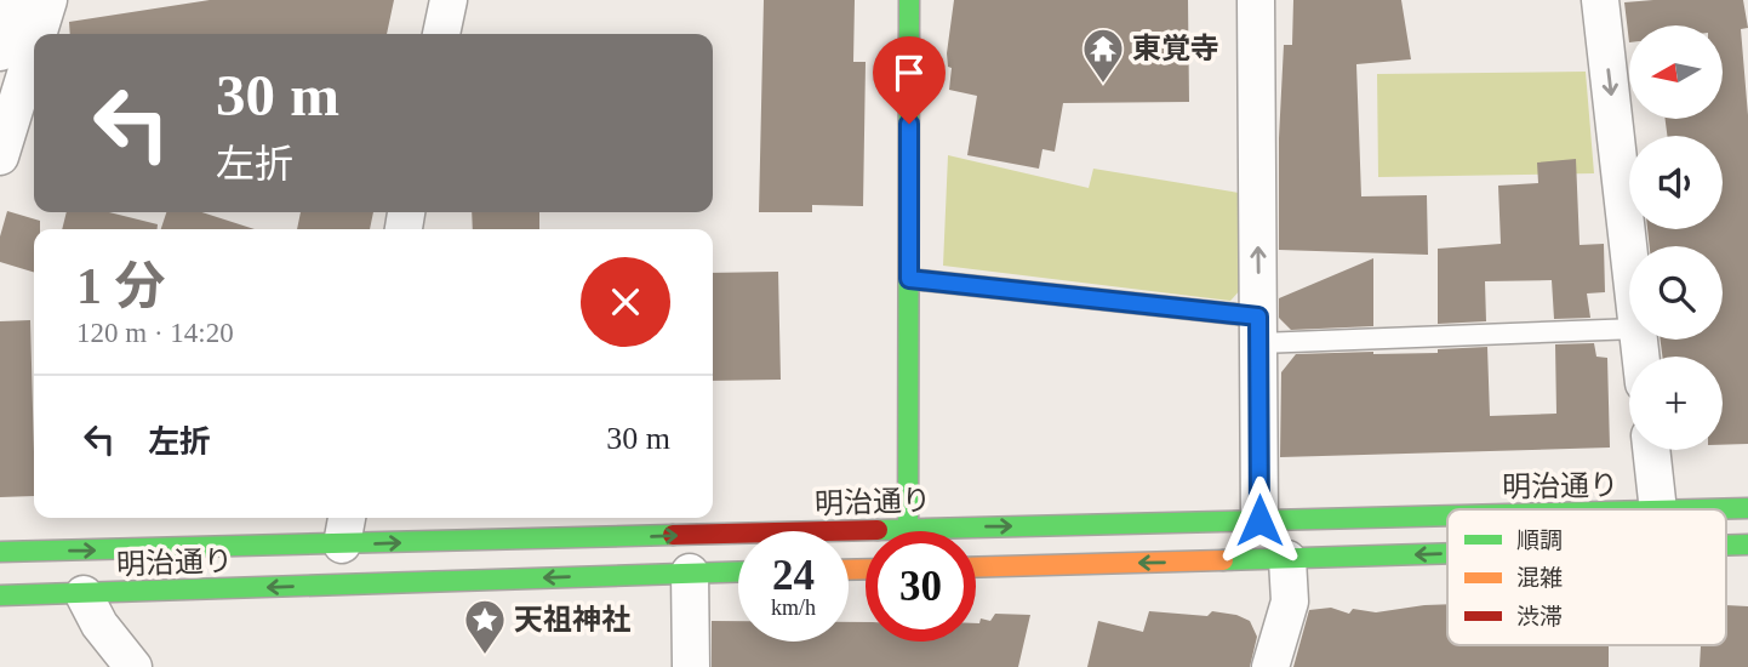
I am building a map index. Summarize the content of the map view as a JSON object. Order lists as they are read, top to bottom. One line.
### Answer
{"streets":{"main road":["明治通り"]},"places":{"temple":["東覚寺"],"place":["天祖神社"]},"legend":["順調","混雑","渋滞"],"north":"left","page":{"map_buttons":"+","turn":["30 m","左折"],"heading":["1 分","120 m · 14:20"],"list":[{"name":"左折","value":"30 m"}],"speed":"24 km/h","limit":"30"}}
